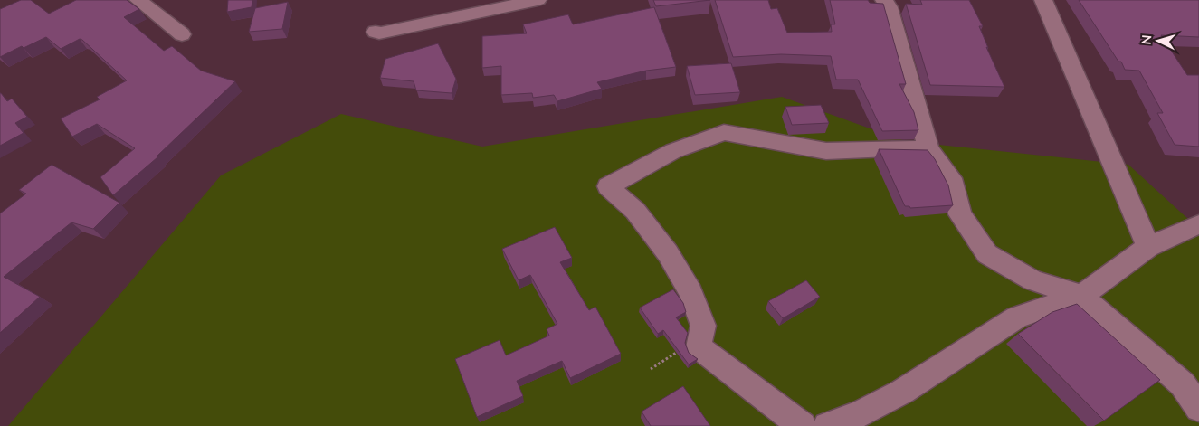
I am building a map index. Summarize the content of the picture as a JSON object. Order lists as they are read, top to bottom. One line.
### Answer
{"north":"left"}
